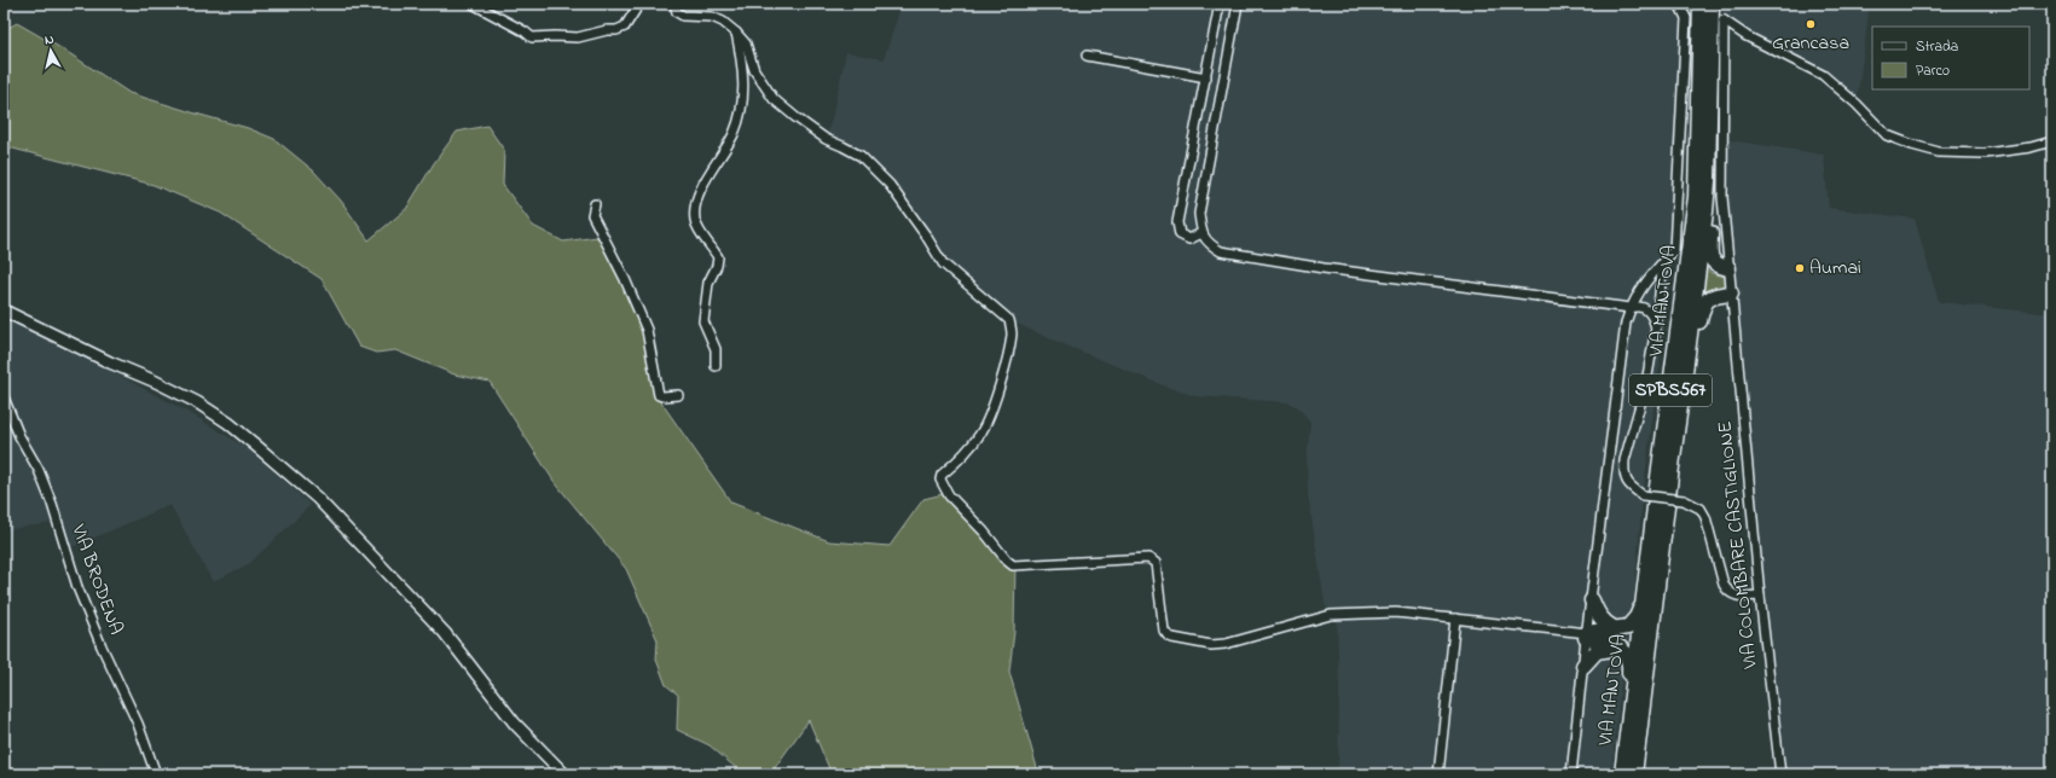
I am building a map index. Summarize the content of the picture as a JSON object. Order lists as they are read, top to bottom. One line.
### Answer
{"streets":{"highway":["VIA MANTOVA","SPBS567"],"street":["VIA COLOMBARE CASTIGLIONE","VIA BRODENA"]},"places":["Grancasa","Aumai"],"legend":["Strada","Parco"],"north":"top"}
